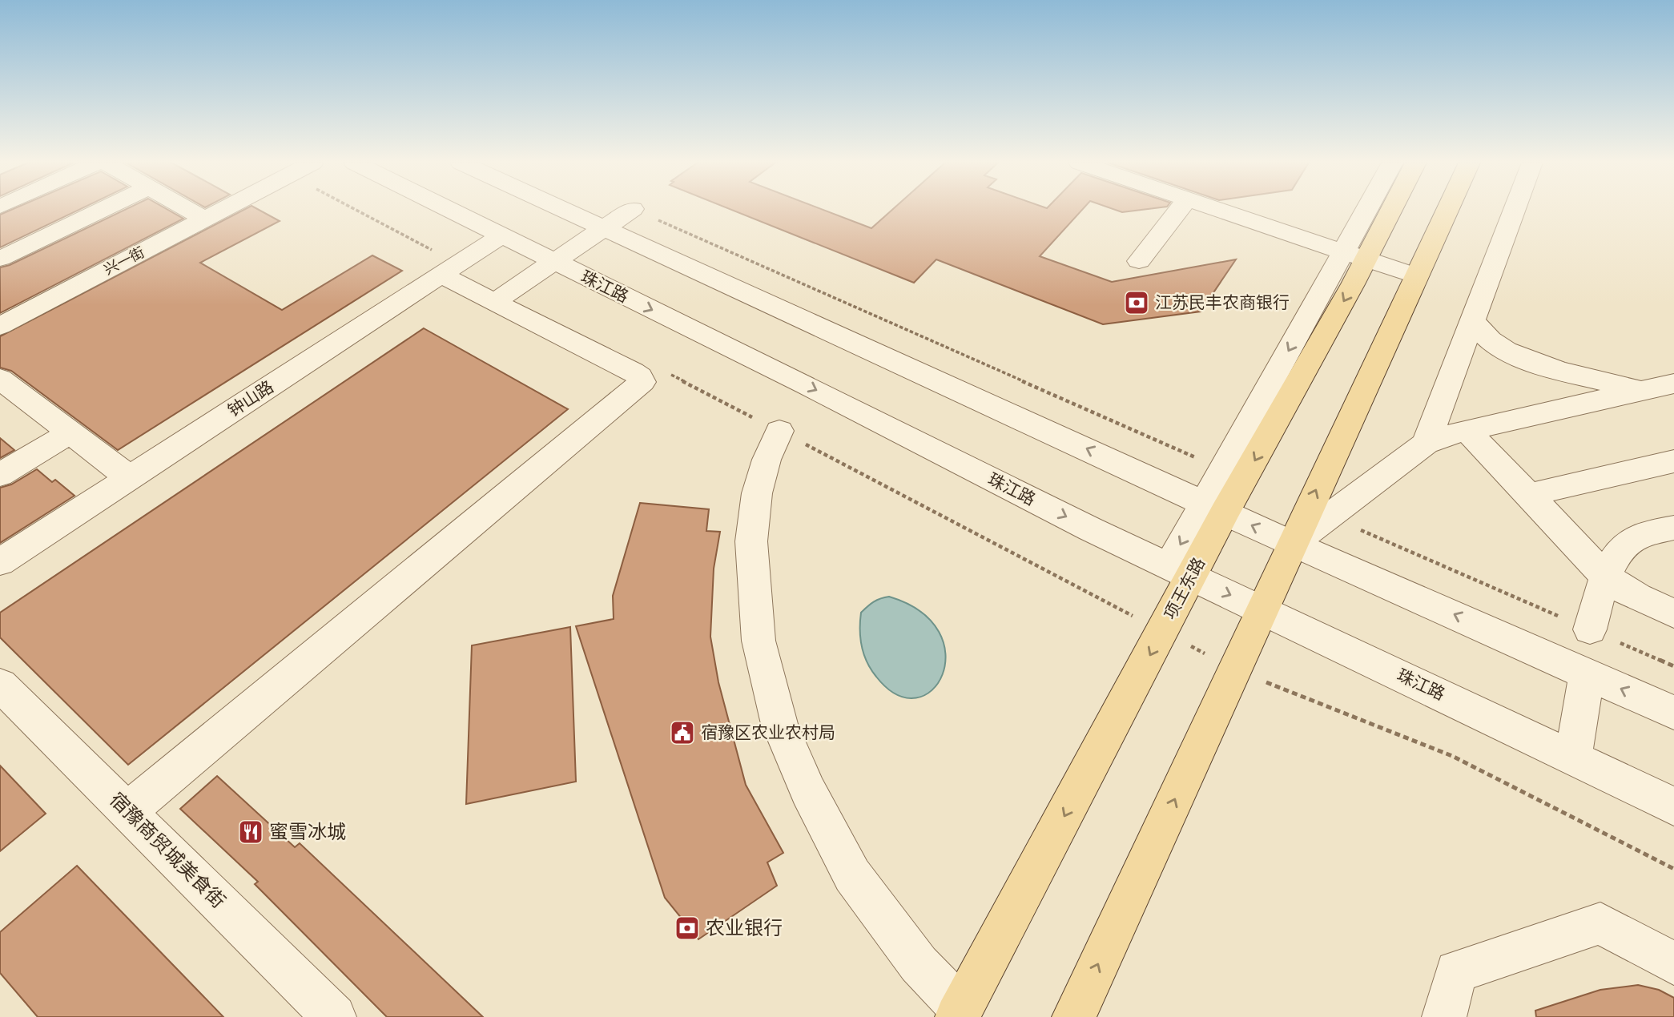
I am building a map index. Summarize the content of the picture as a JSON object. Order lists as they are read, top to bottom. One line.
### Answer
{"streets":{"main road":["项王东路"],"street":["兴一街","珠江路","钟山路","宿豫商贸城美食街"]},"crossings":[["珠江路","钟山路"],["珠江路","项王东路"]],"places":{"bank":["江苏民丰农商银行","农业银行"],"public building":["宿豫区农业农村局"],"restaurant":["蜜雪冰城"]}}
